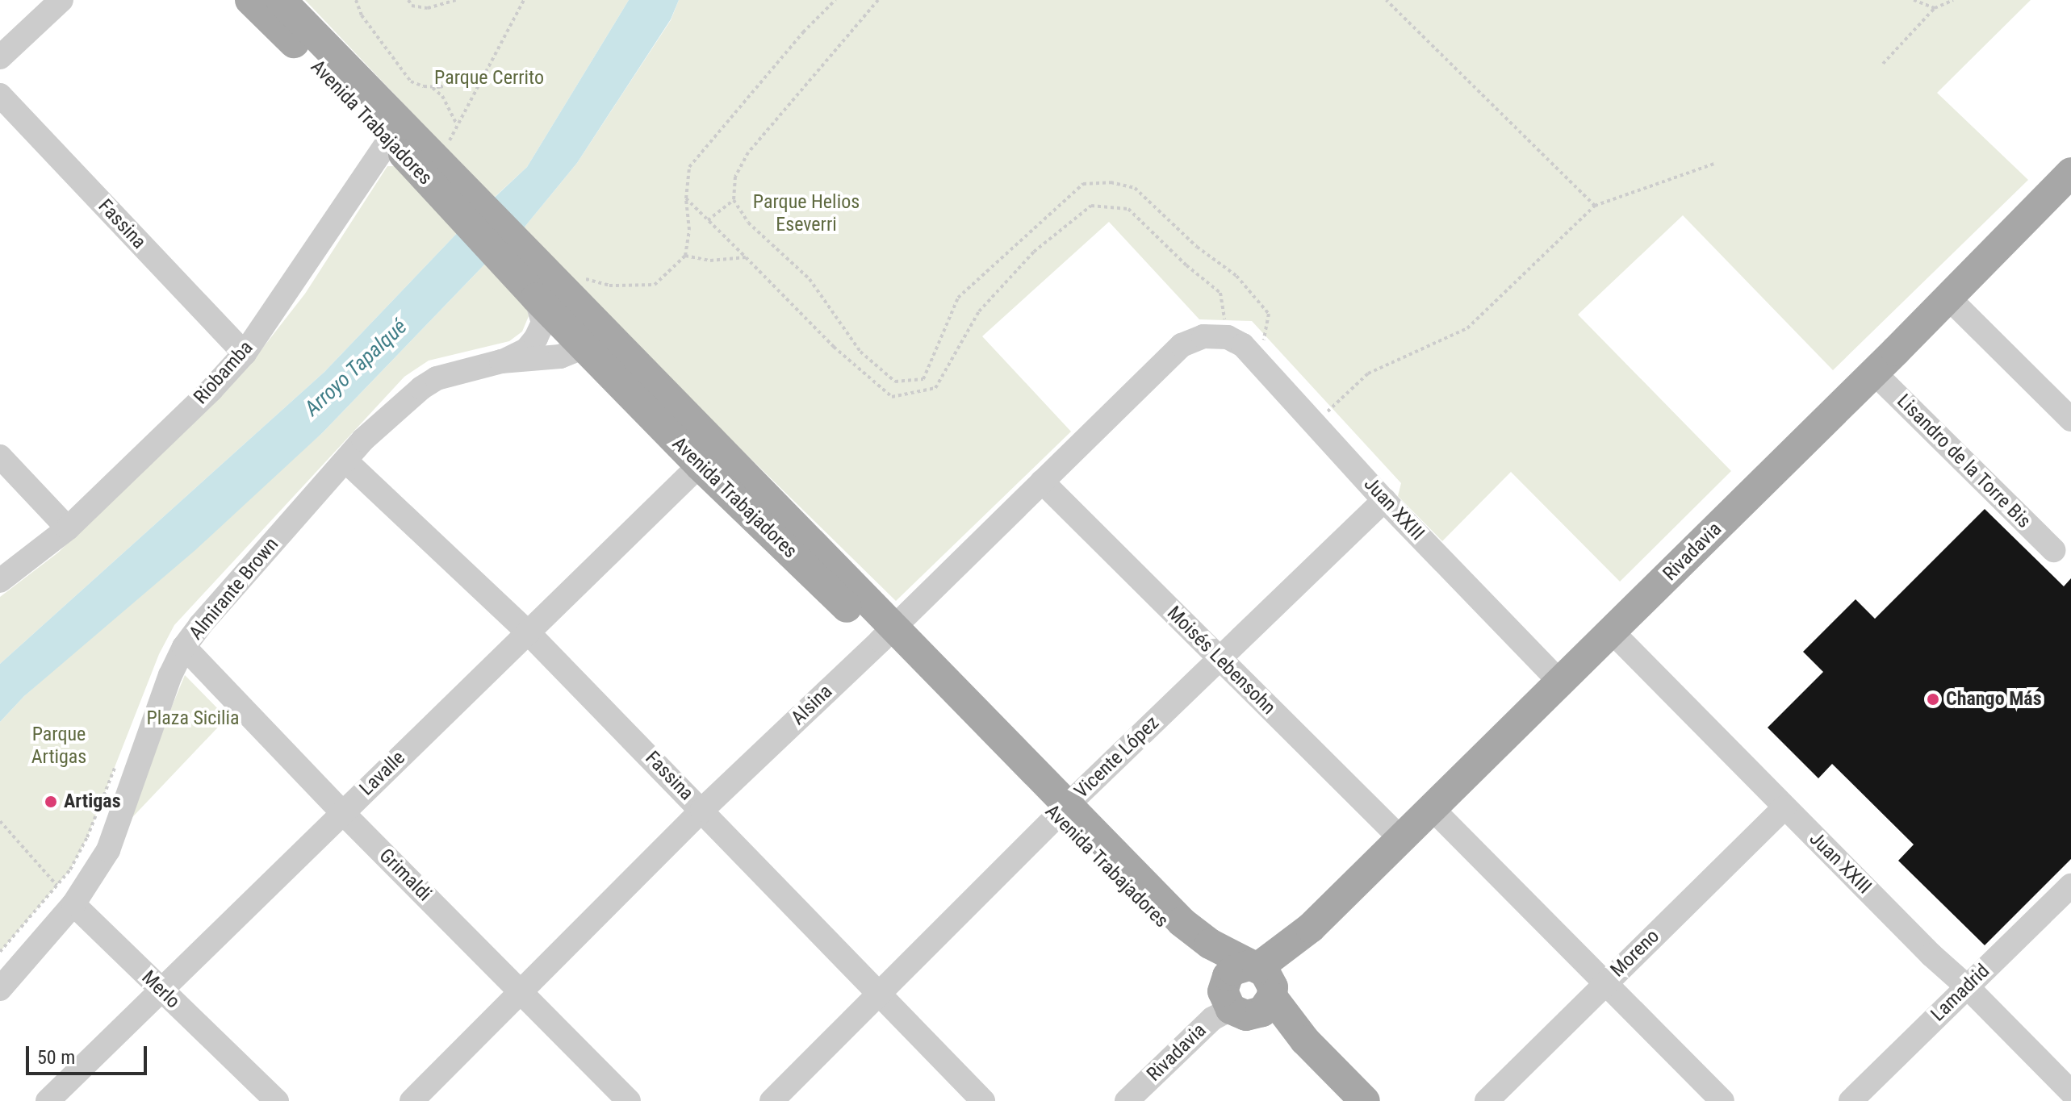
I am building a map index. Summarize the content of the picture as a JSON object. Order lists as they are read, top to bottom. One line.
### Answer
{"streets":{"main road":["Avenida Trabajadores","Rivadavia"],"street":["Fassina","Riobamba","Lisandro de la Torre Bis","Juan XXIII","Almirante Brown","Moisés Lebensohn","Alsina","Vicente López","Lavalle","Grimaldi","Moreno","Merlo","Lamadrid"]},"crossings":[["Avenida Trabajadores","Riobamba"],["Avenida Trabajadores","Rivadavia"],["Avenida Trabajadores","Almirante Brown"],["Avenida Trabajadores","Alsina"],["Avenida Trabajadores","Vicente López"],["Avenida Trabajadores","Lavalle"],["Fassina","Riobamba"],["Fassina","Almirante Brown"],["Fassina","Alsina"],["Fassina","Vicente López"],["Fassina","Lavalle"],["Lisandro de la Torre Bis","Rivadavia"],["Juan XXIII","Rivadavia"],["Juan XXIII","Alsina"],["Juan XXIII","Vicente López"],["Juan XXIII","Moreno"],["Juan XXIII","Lamadrid"],["Rivadavia","Moisés Lebensohn"],["Almirante Brown","Grimaldi"],["Almirante Brown","Merlo"],["Moisés Lebensohn","Alsina"],["Moisés Lebensohn","Vicente López"],["Alsina","Grimaldi"],["Lavalle","Grimaldi"],["Lavalle","Merlo"]],"water":["Arroyo Tapalqué"],"parks":["Parque Cerrito","Parque Helios Eseverri","Plaza Sicilia","Parque Artigas"],"places":["Chango Más","Artigas"],"scale_bar":"50 m"}
